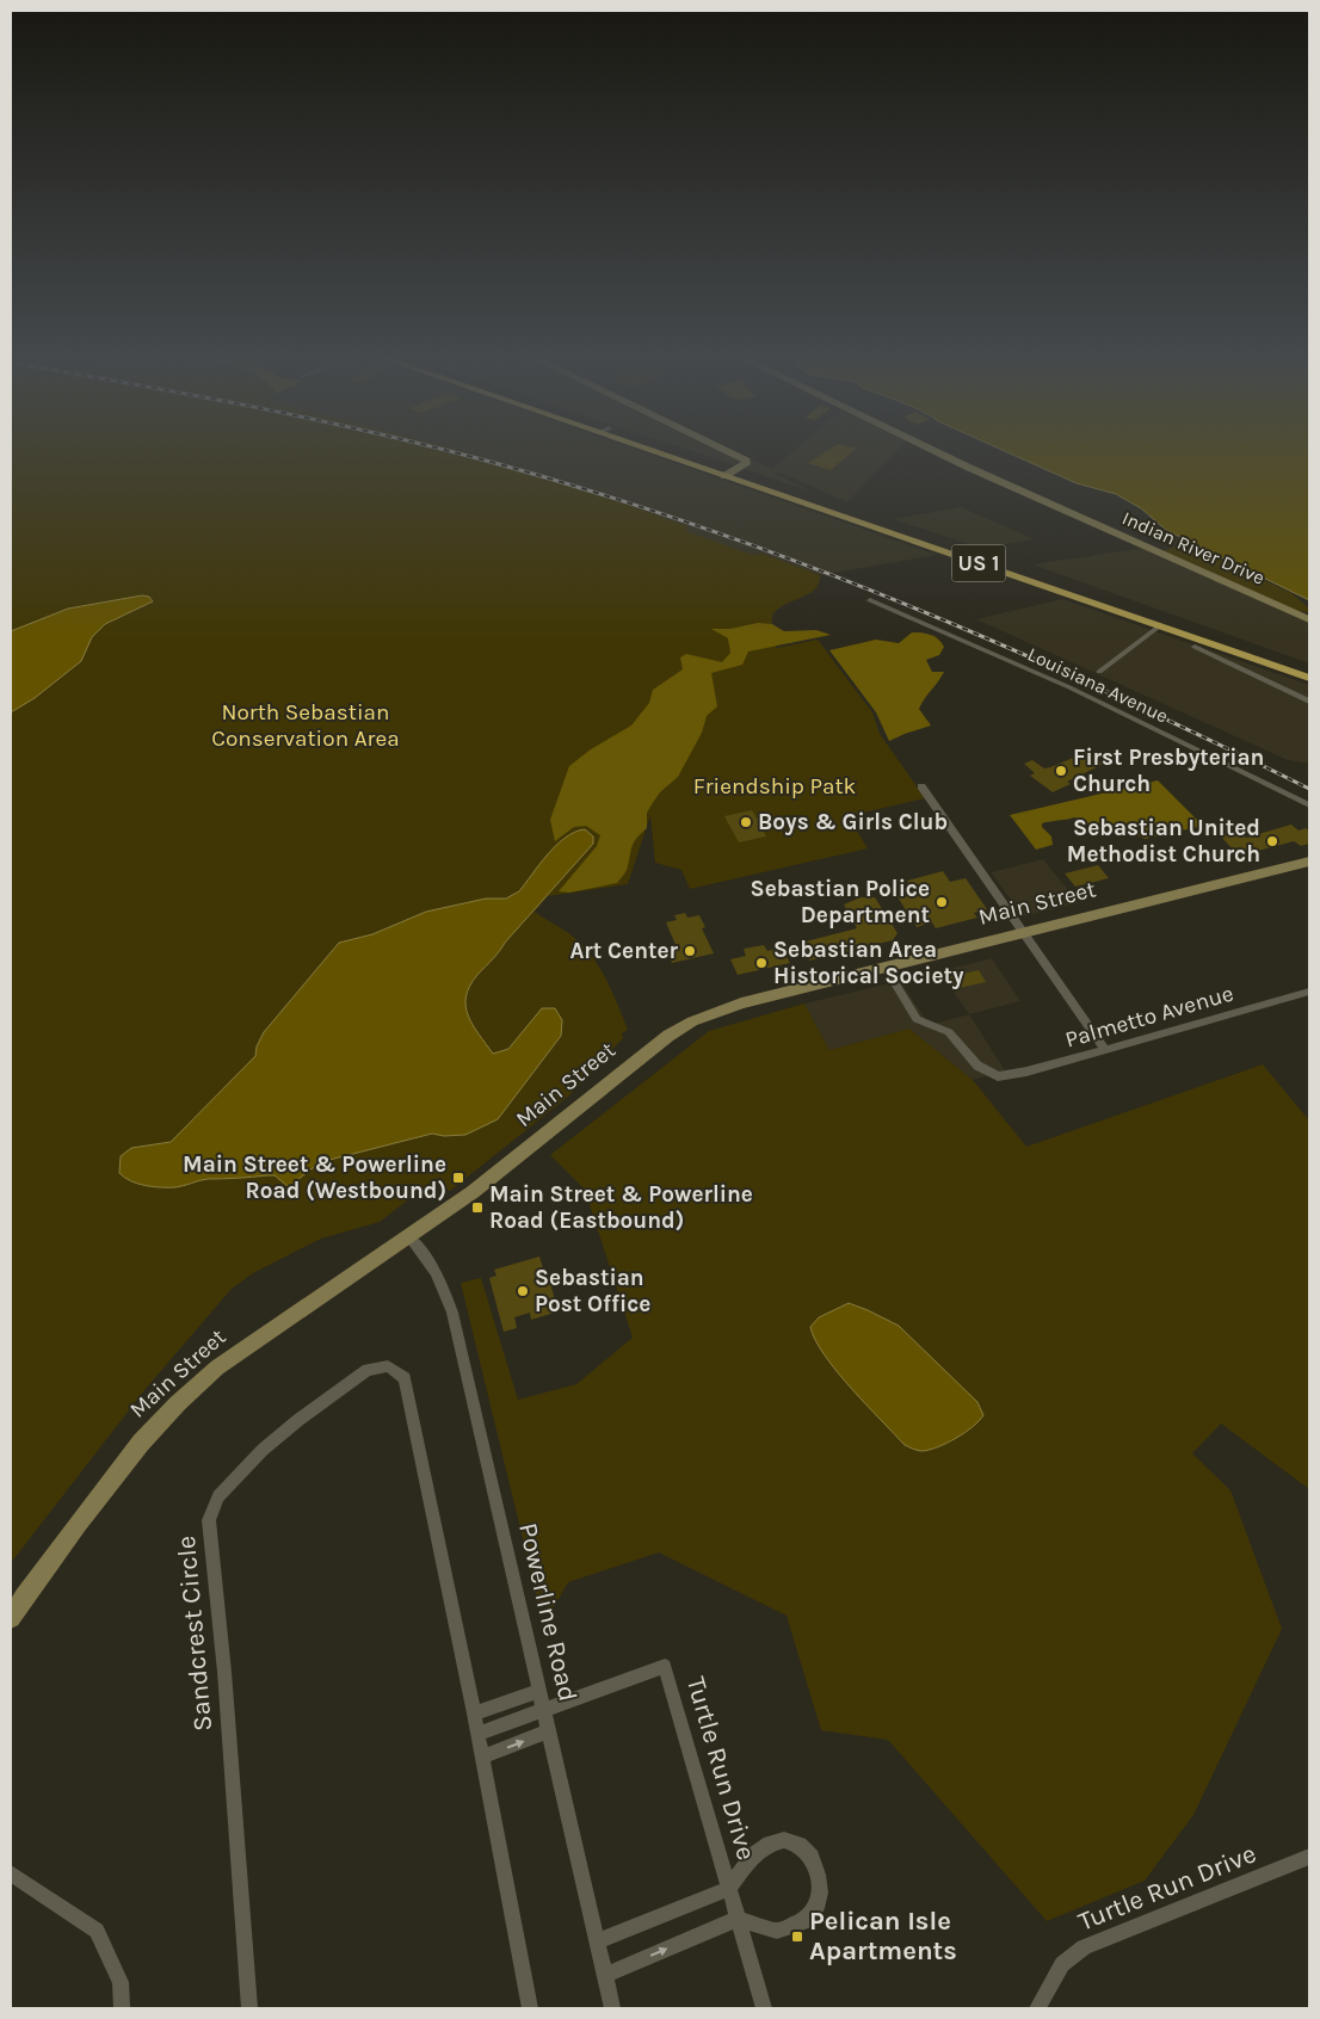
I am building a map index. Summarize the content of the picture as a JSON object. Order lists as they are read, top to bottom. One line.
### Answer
{"streets":{"main road":["US 1"],"street":["Indian River Drive","Louisiana Avenue","Main Street","Palmetto Avenue","Powerline Road","Sandcrest Circle","Turtle Run Drive"]},"crossings":[["Main Street","Palmetto Avenue"],["Main Street","Powerline Road"],["Powerline Road","Turtle Run Drive"]],"parks":["North Sebastian Conservation Area","Friendship Patk"],"places":{"other":["First Presbyterian Church","Boys & Girls Club","Sebastian United Methodist Church","Sebastian Police Department","Art Center","Sebastian Area Historical Society","Sebastian Post Office"],"transit":["Main Street & Powerline Road (Westbound)","Main Street & Powerline Road (Eastbound)","Pelican Isle Apartments"]}}
